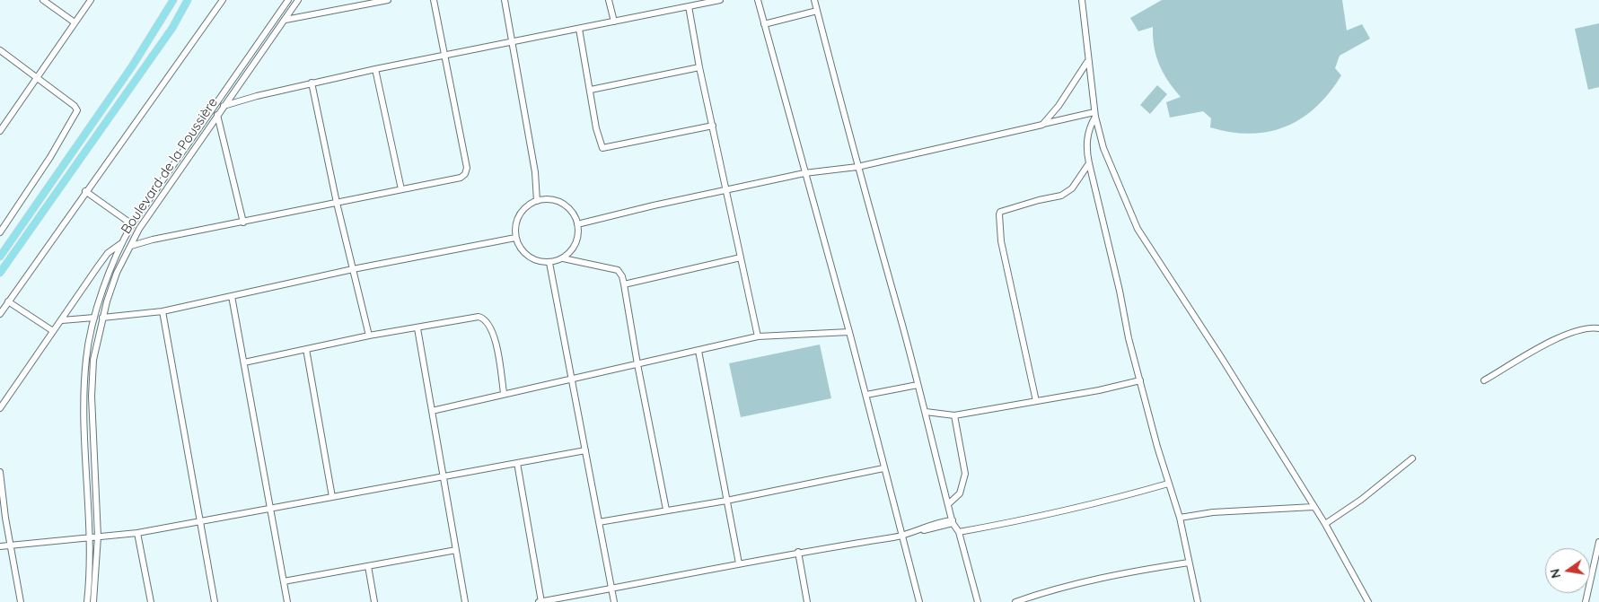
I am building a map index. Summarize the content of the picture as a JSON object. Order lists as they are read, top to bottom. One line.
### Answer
{"streets":{"street":["Boulevard de la Poussière"]},"north":"left"}
